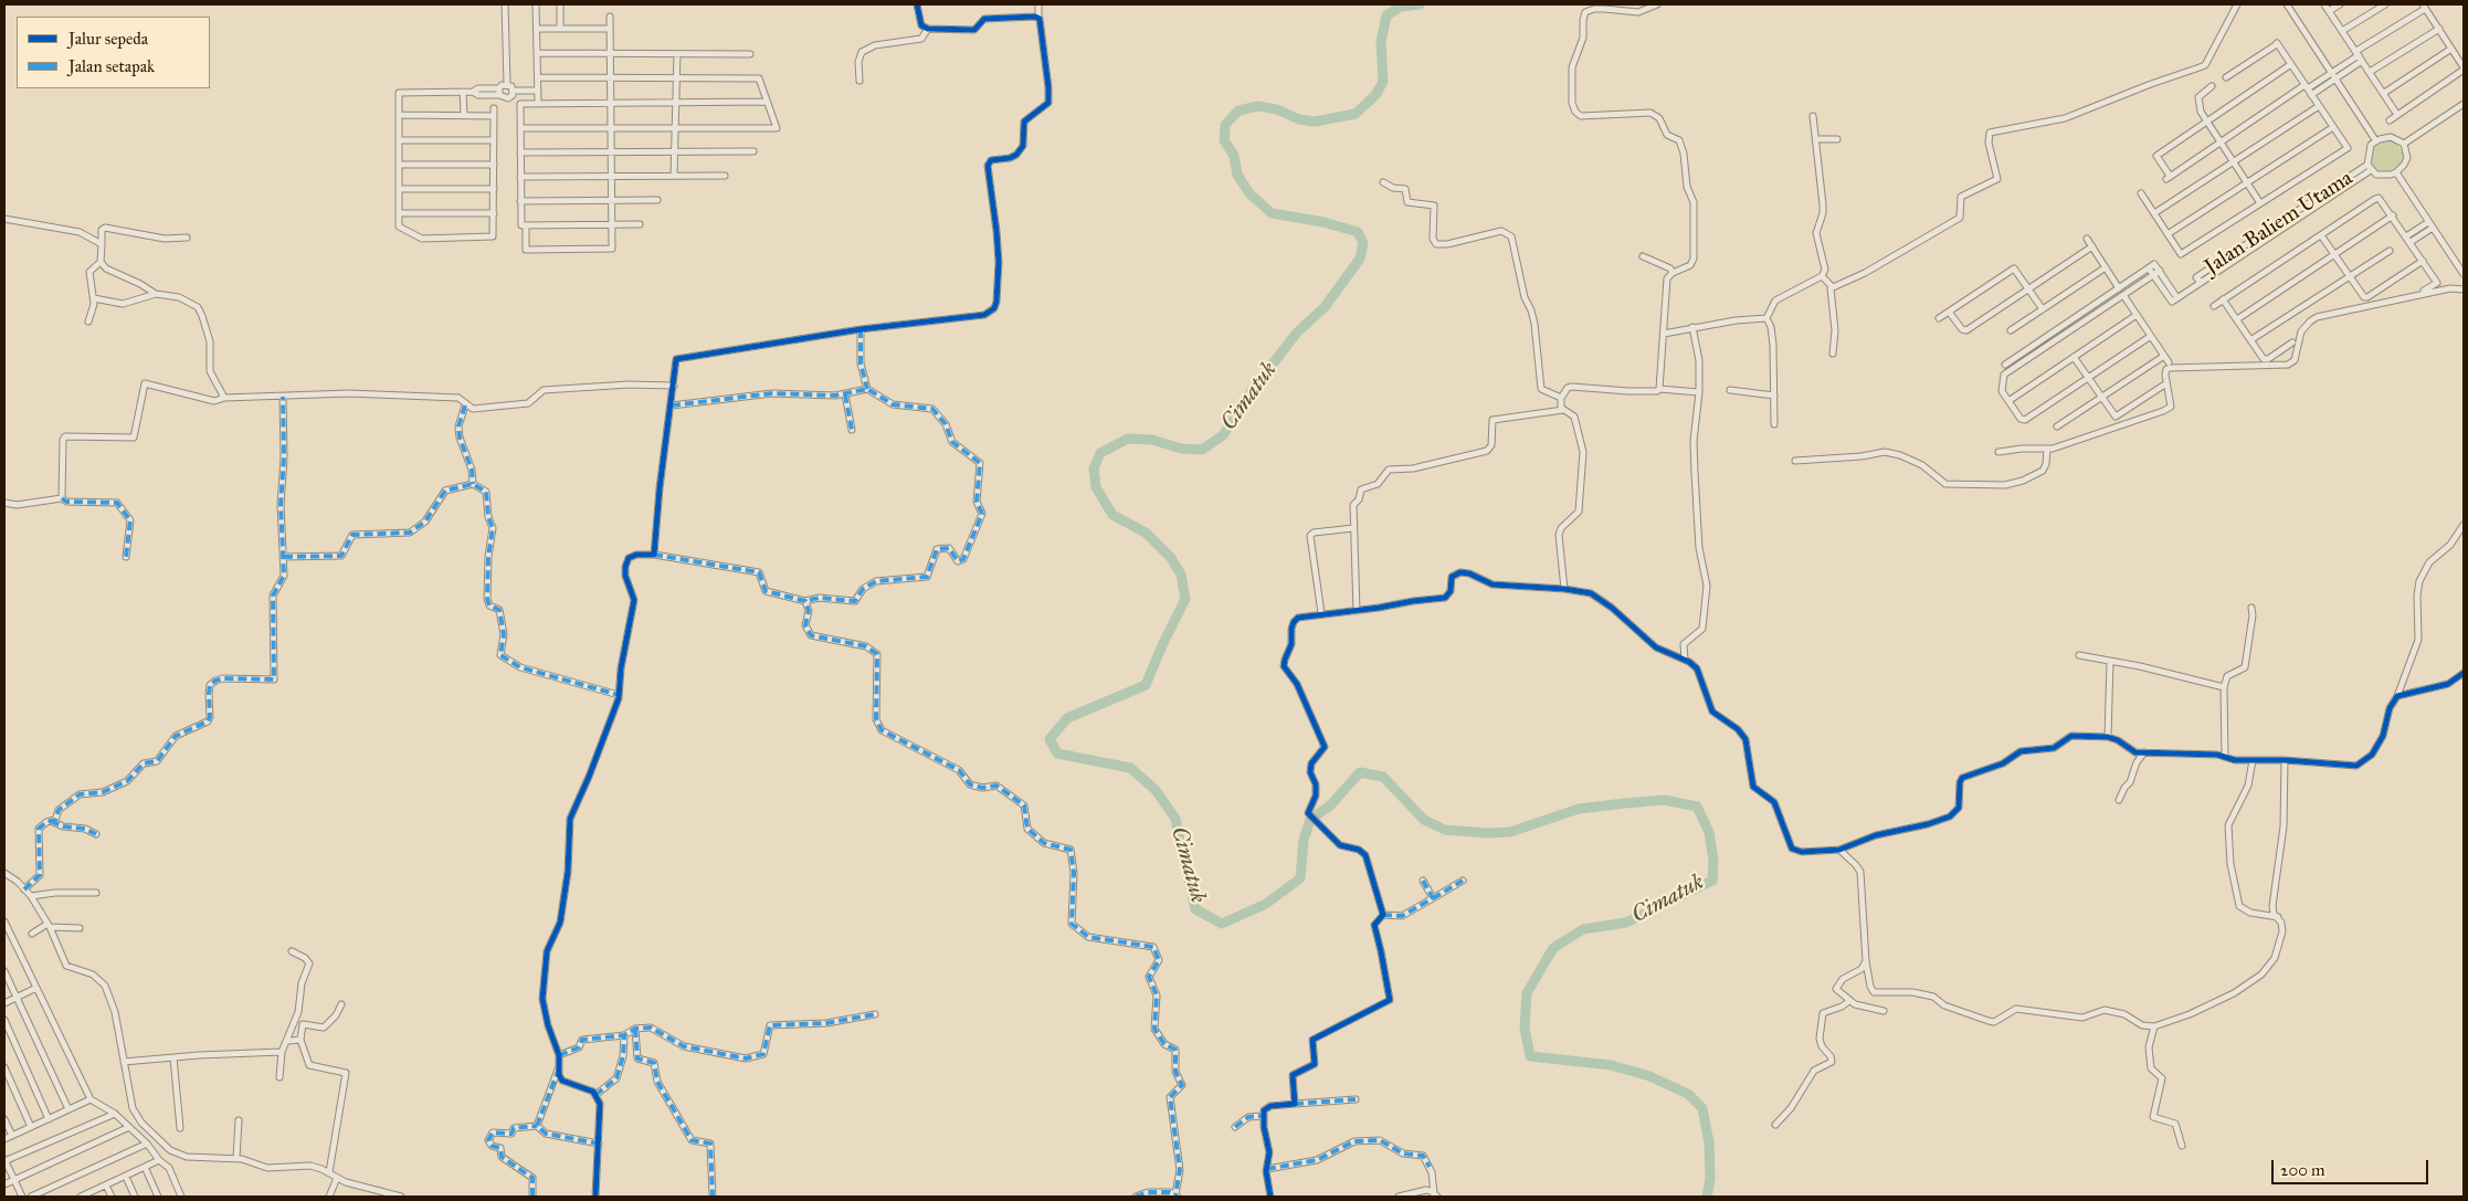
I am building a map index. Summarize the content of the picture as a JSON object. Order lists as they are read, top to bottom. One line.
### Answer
{"streets":{"street":["Jalan Baliem Utama"]},"water":["Cimatuk"],"legend":["Jalur sepeda","Jalan setapak"],"scale_bar":"200 m"}
